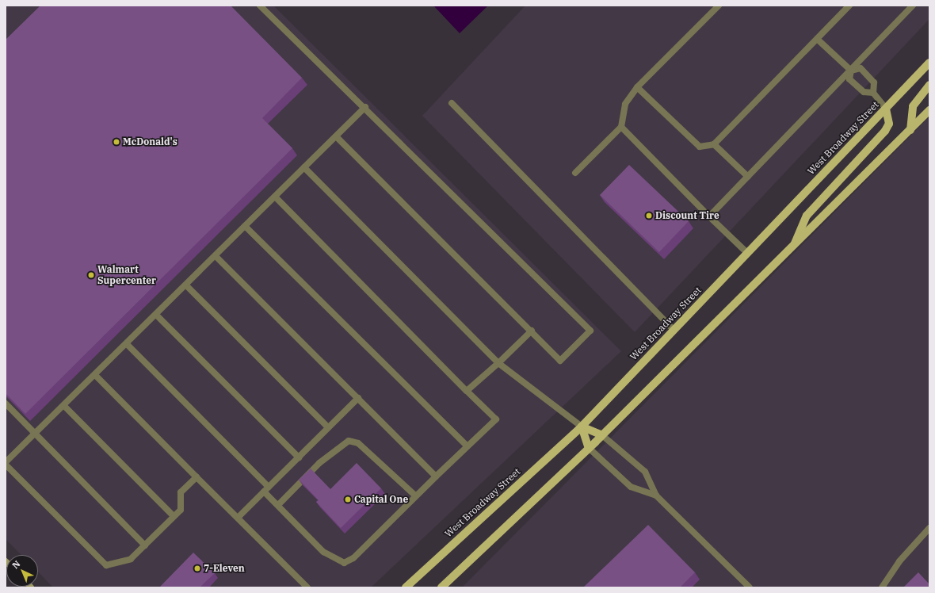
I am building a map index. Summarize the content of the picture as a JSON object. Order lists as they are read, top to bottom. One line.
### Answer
{"streets":{"main road":["West Broadway Street"]},"places":["McDonald's","Discount Tire","Walmart Supercenter","Capital One","7-Eleven"],"north":"top left"}
